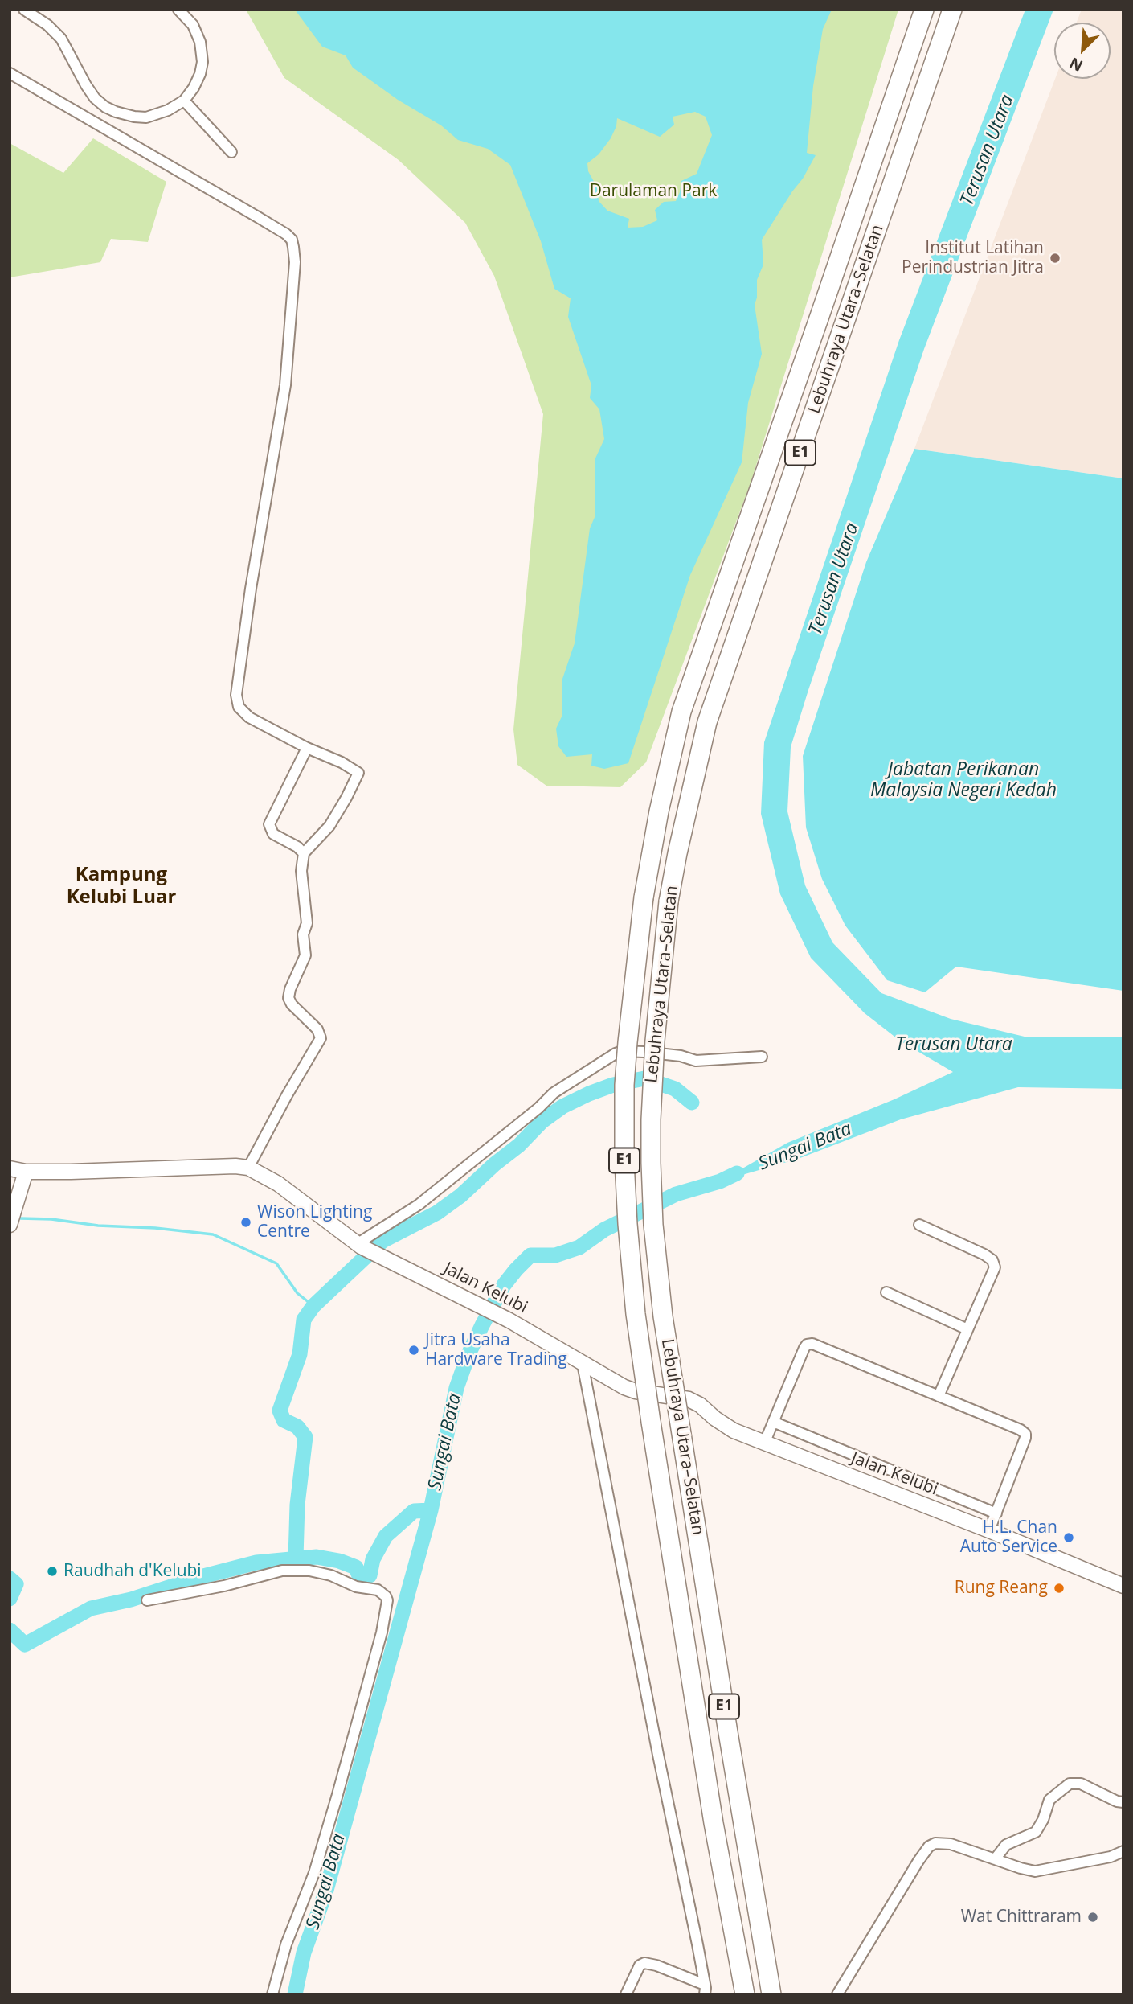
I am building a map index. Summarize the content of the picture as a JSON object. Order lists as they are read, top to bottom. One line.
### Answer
{"streets":{"highway":["Lebuhraya Utara–Selatan","E1"],"main road":["Jalan Kelubi"]},"districts":["Kampung Kelubi Luar"],"water":["Terusan Utara","Jabatan Perikanan Malaysia Negeri Kedah","Sungai Bata"],"parks":["Darulaman Park"],"places":["Institut Latihan Perindustrian Jitra","Wison Lighting Centre","Jitra Usaha Hardware Trading","H.L. Chan Auto Service","Raudhah d'Kelubi","Rung Reang","Wat Chittraram"],"north":"bottom left"}
